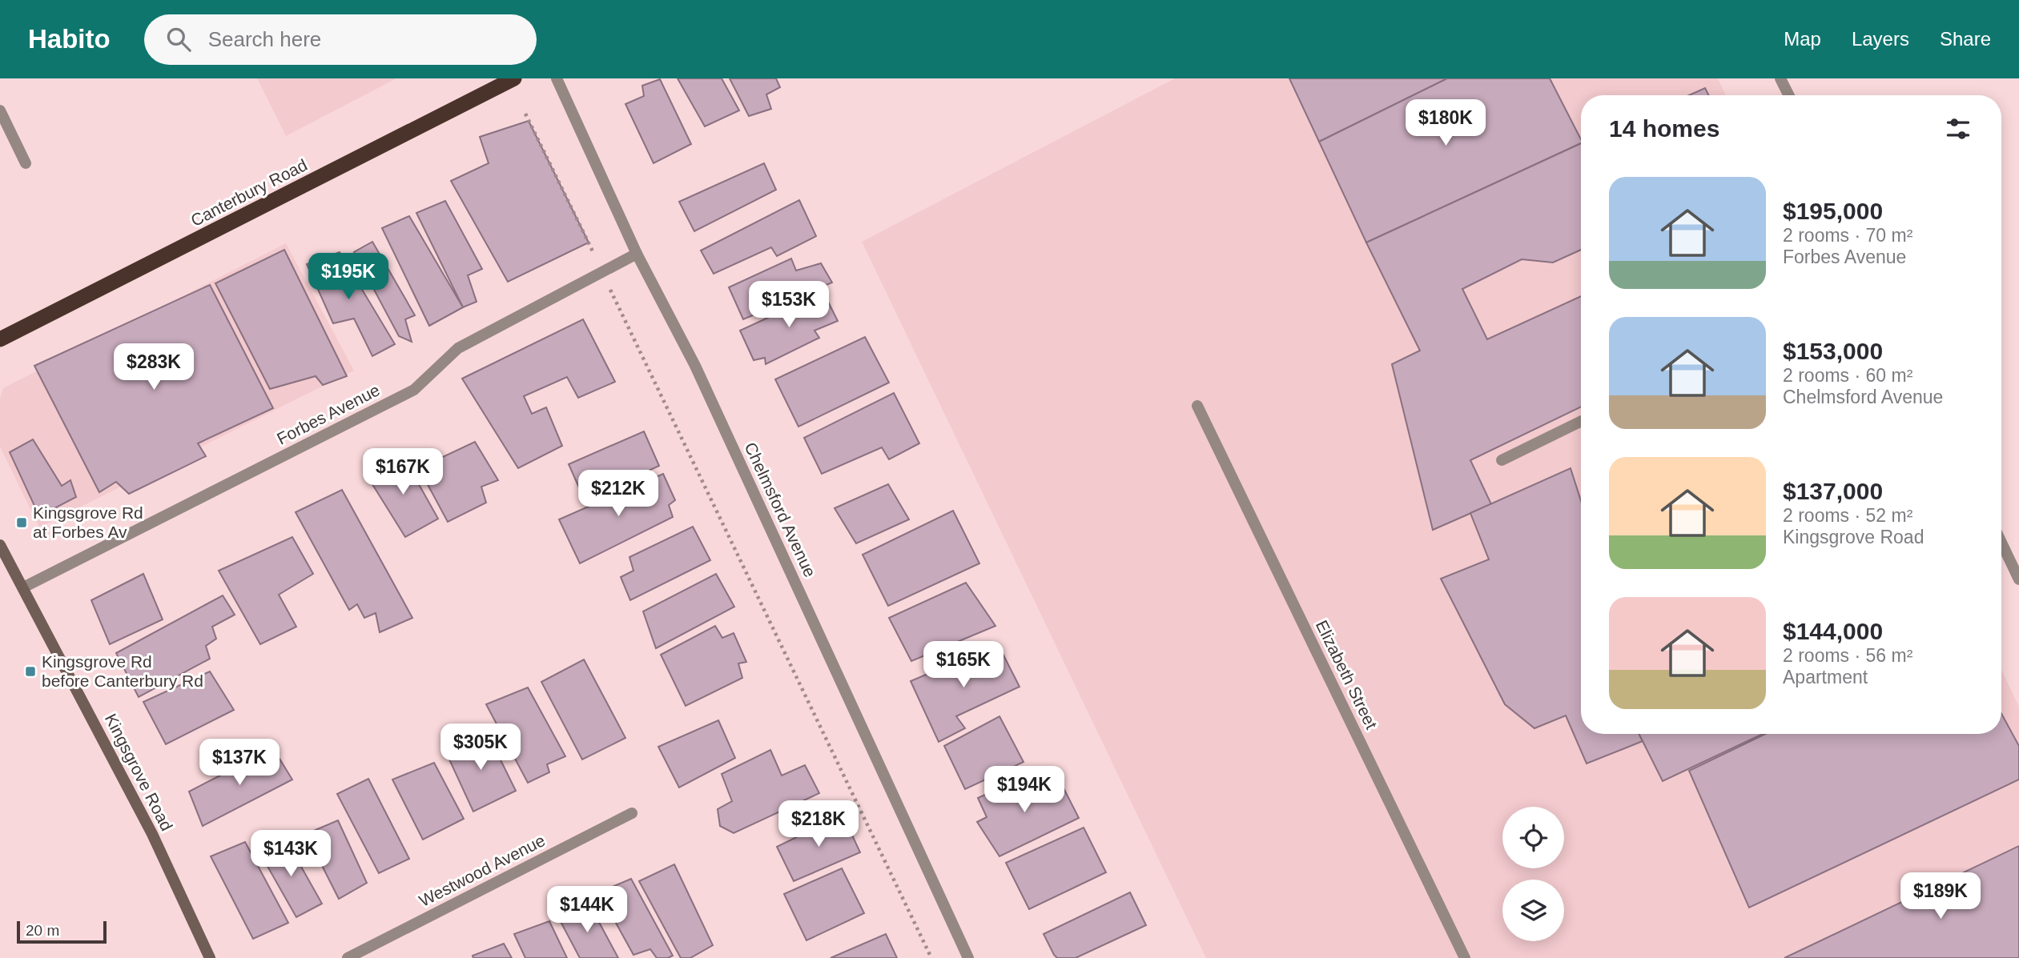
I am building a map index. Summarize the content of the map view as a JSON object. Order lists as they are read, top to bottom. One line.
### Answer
{"streets":{"highway":["Canterbury Road"],"main road":["Kingsgrove Road"],"street":["Forbes Avenue","Chelmsford Avenue","Elizabeth Street","Westwood Avenue"]},"crossings":[["Forbes Avenue","Chelmsford Avenue"],["Forbes Avenue","Kingsgrove Road"]],"places":{"transit":["Kingsgrove Rd at Forbes Av","Kingsgrove Rd before Canterbury Rd"]},"scale_bar":"20 m","page":{"header":"Habito","search":"Search here","nav":["Map","Layers","Share"],"heading":"14 homes","price":["$180K","$195K","$153K","$283K","$167K","$212K","$165K","$305K","$137K","$194K","$218K","$143K","$189K","$144K"],"list":[{"name":"$195,000","note":"2 rooms · 70 m² · Forbes Avenue"},{"name":"$153,000","note":"2 rooms · 60 m² · Chelmsford Avenue"},{"name":"$137,000","note":"2 rooms · 52 m² · Kingsgrove Road"},{"name":"$144,000","note":"2 rooms · 56 m² · Apartment"}],"scale":"20 m"}}
